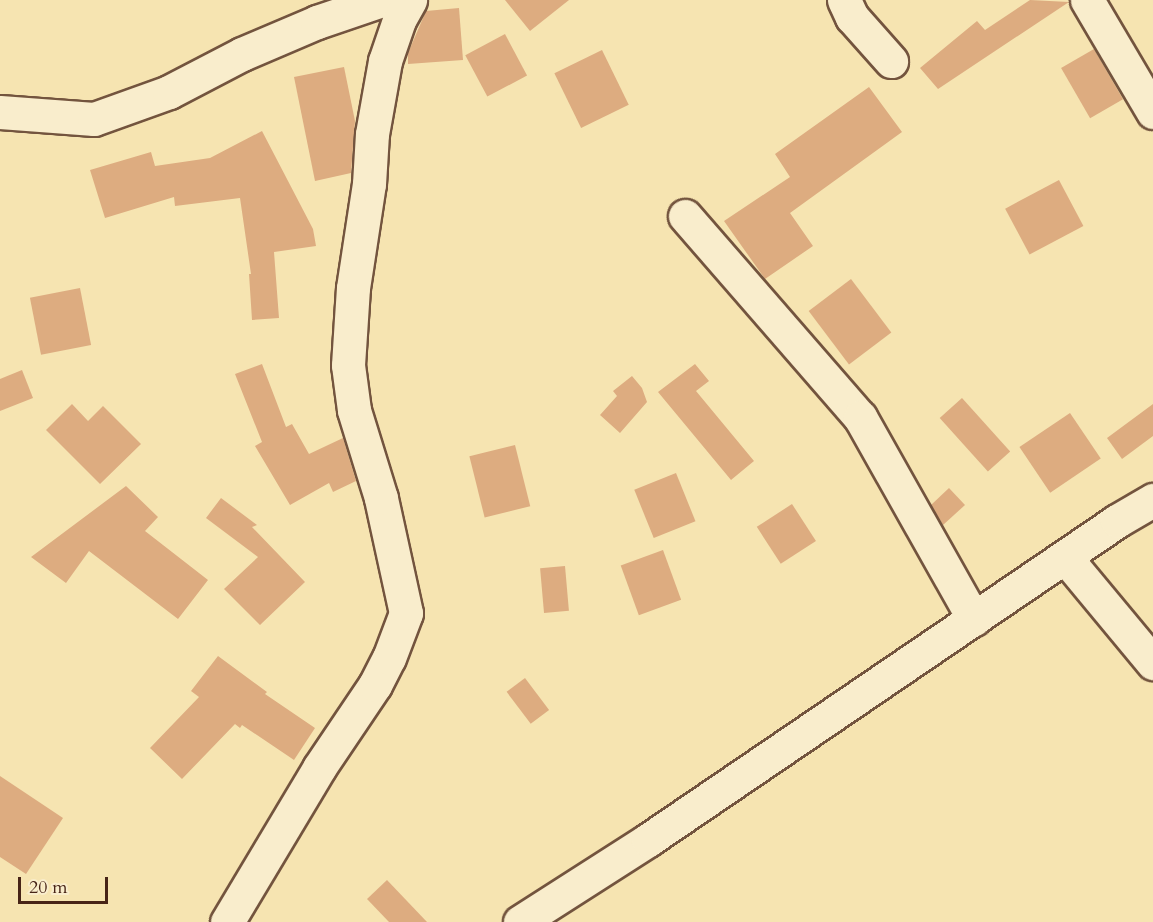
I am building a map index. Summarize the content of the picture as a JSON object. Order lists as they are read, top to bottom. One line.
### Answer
{"scale_bar":"20 m"}
